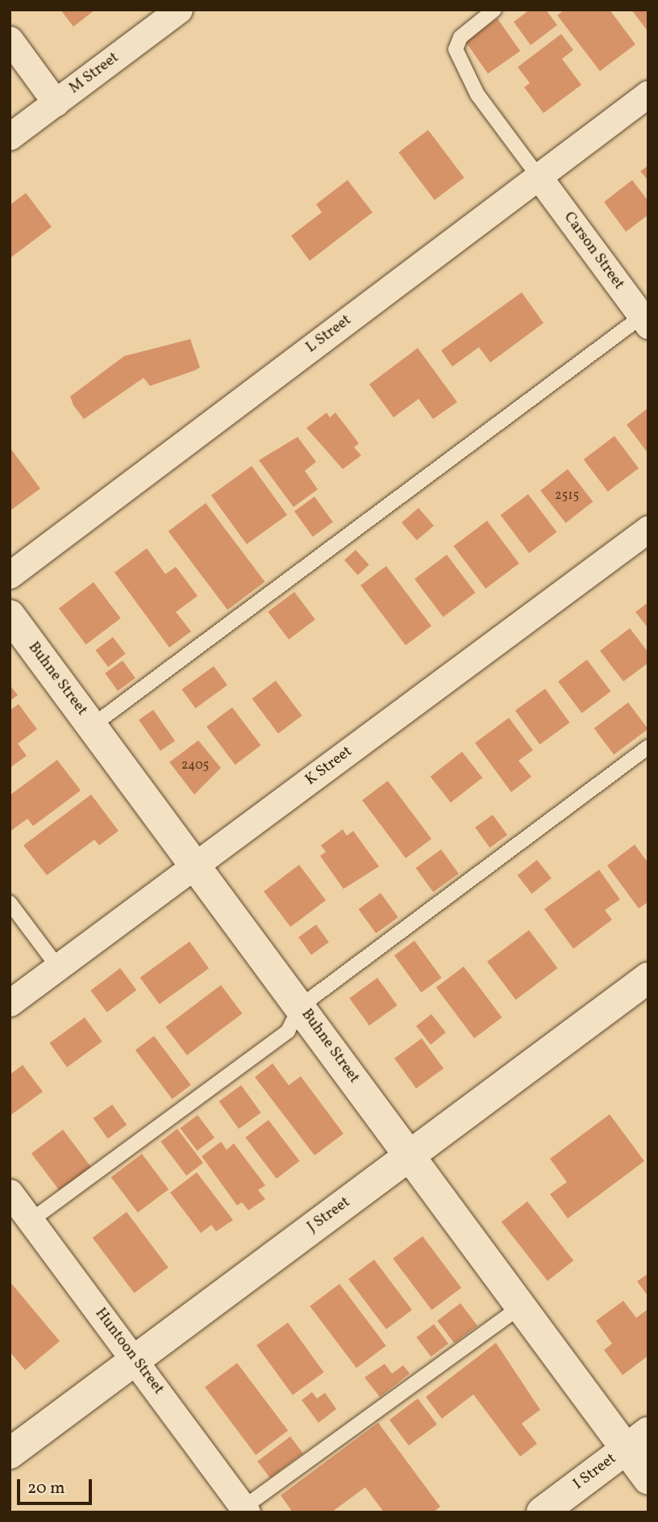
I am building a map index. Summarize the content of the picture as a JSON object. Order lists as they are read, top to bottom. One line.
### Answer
{"streets":{"street":["M Street","Carson Street","L Street","Buhne Street","K Street","J Street","Huntoon Street","I Street"]},"crossings":[["Carson Street","L Street"],["Buhne Street","K Street"],["Buhne Street","J Street"],["Buhne Street","I Street"],["J Street","Huntoon Street"]],"house_numbers":["2515","2405"],"scale_bar":"20 m"}
